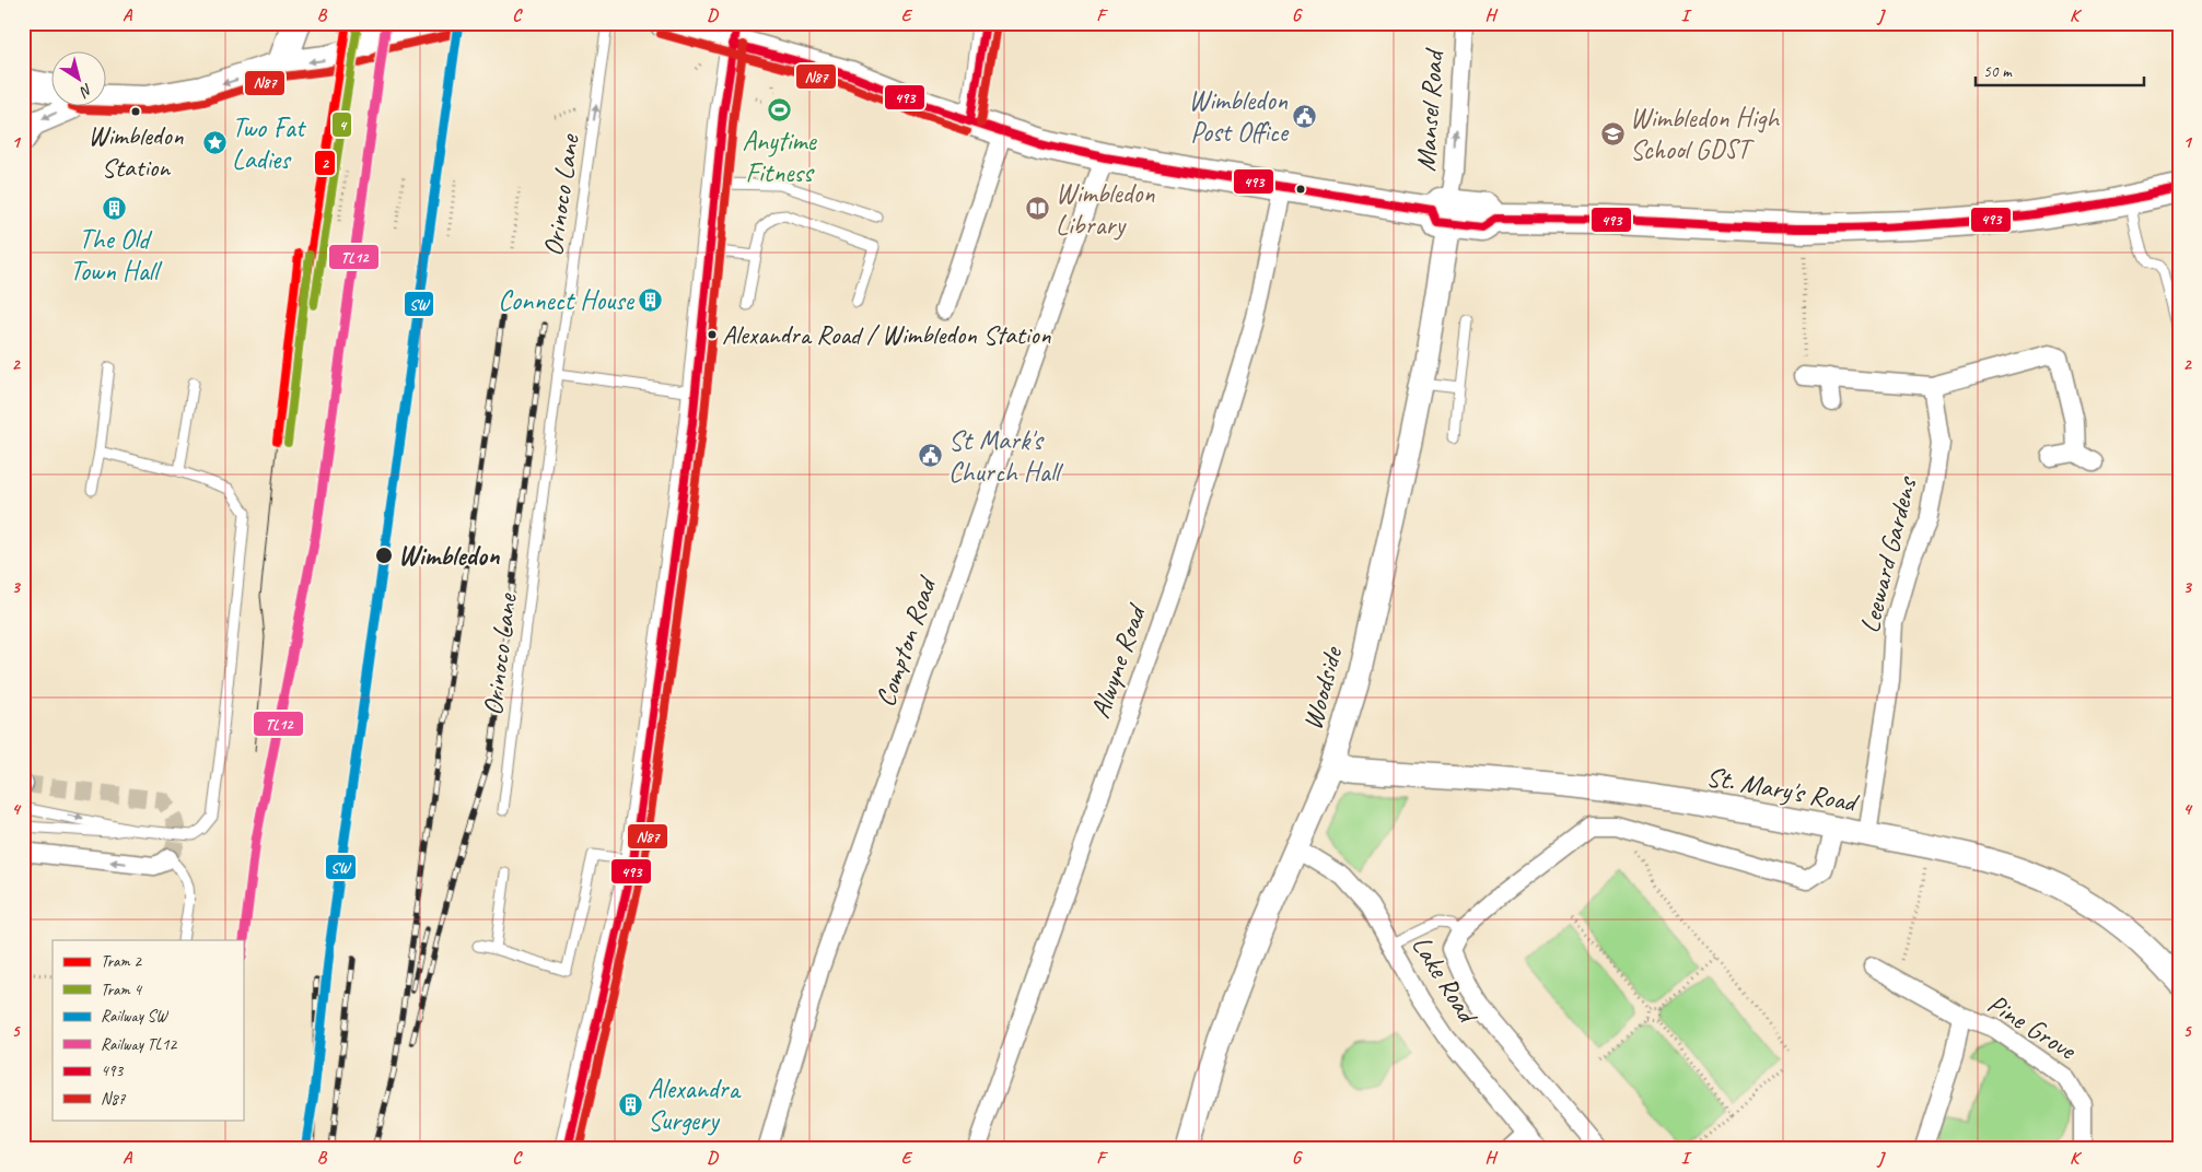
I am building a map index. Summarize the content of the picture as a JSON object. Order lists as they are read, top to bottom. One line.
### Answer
{"streets":{"street":["Mansel Road","Leeward Gardens","Compton Road","Alwyne Road","Woodside","St. Mary's Road","Lake Road","Pine Grove"],"lane":["Orinoco Lane"]},"crossings":[["Mansel Road","Woodside"],["Leeward Gardens","St. Mary's Road"],["Woodside","St. Mary's Road"],["Woodside","Lake Road"]],"one_way":["Mansel Road"],"places":{"sports":["Anytime Fitness"],"other":["Wimbledon Station","Alexandra Road / Wimbledon Station","Wimbledon"],"public building":["Wimbledon Post Office","St Mark's Church Hall"],"school or university":["Wimbledon High School GDST"],"place":["Two Fat Ladies"],"building":["The Old Town Hall","Connect House","Alexandra Surgery"],"library":["Wimbledon Library"]},"lines":["tram line 2","rail line SW","rail line TL12","transit line 493","transit line N87","tram line 4"],"legend":["Tram 2","Tram 4","Railway SW","Railway TL12","493","N87"],"scale_bar":"50 m","north":"bottom right","grid":{"columns":["A","B","C","D","E","F","G","H","I","J","K"],"rows":["1","2","3","4","5"]}}
